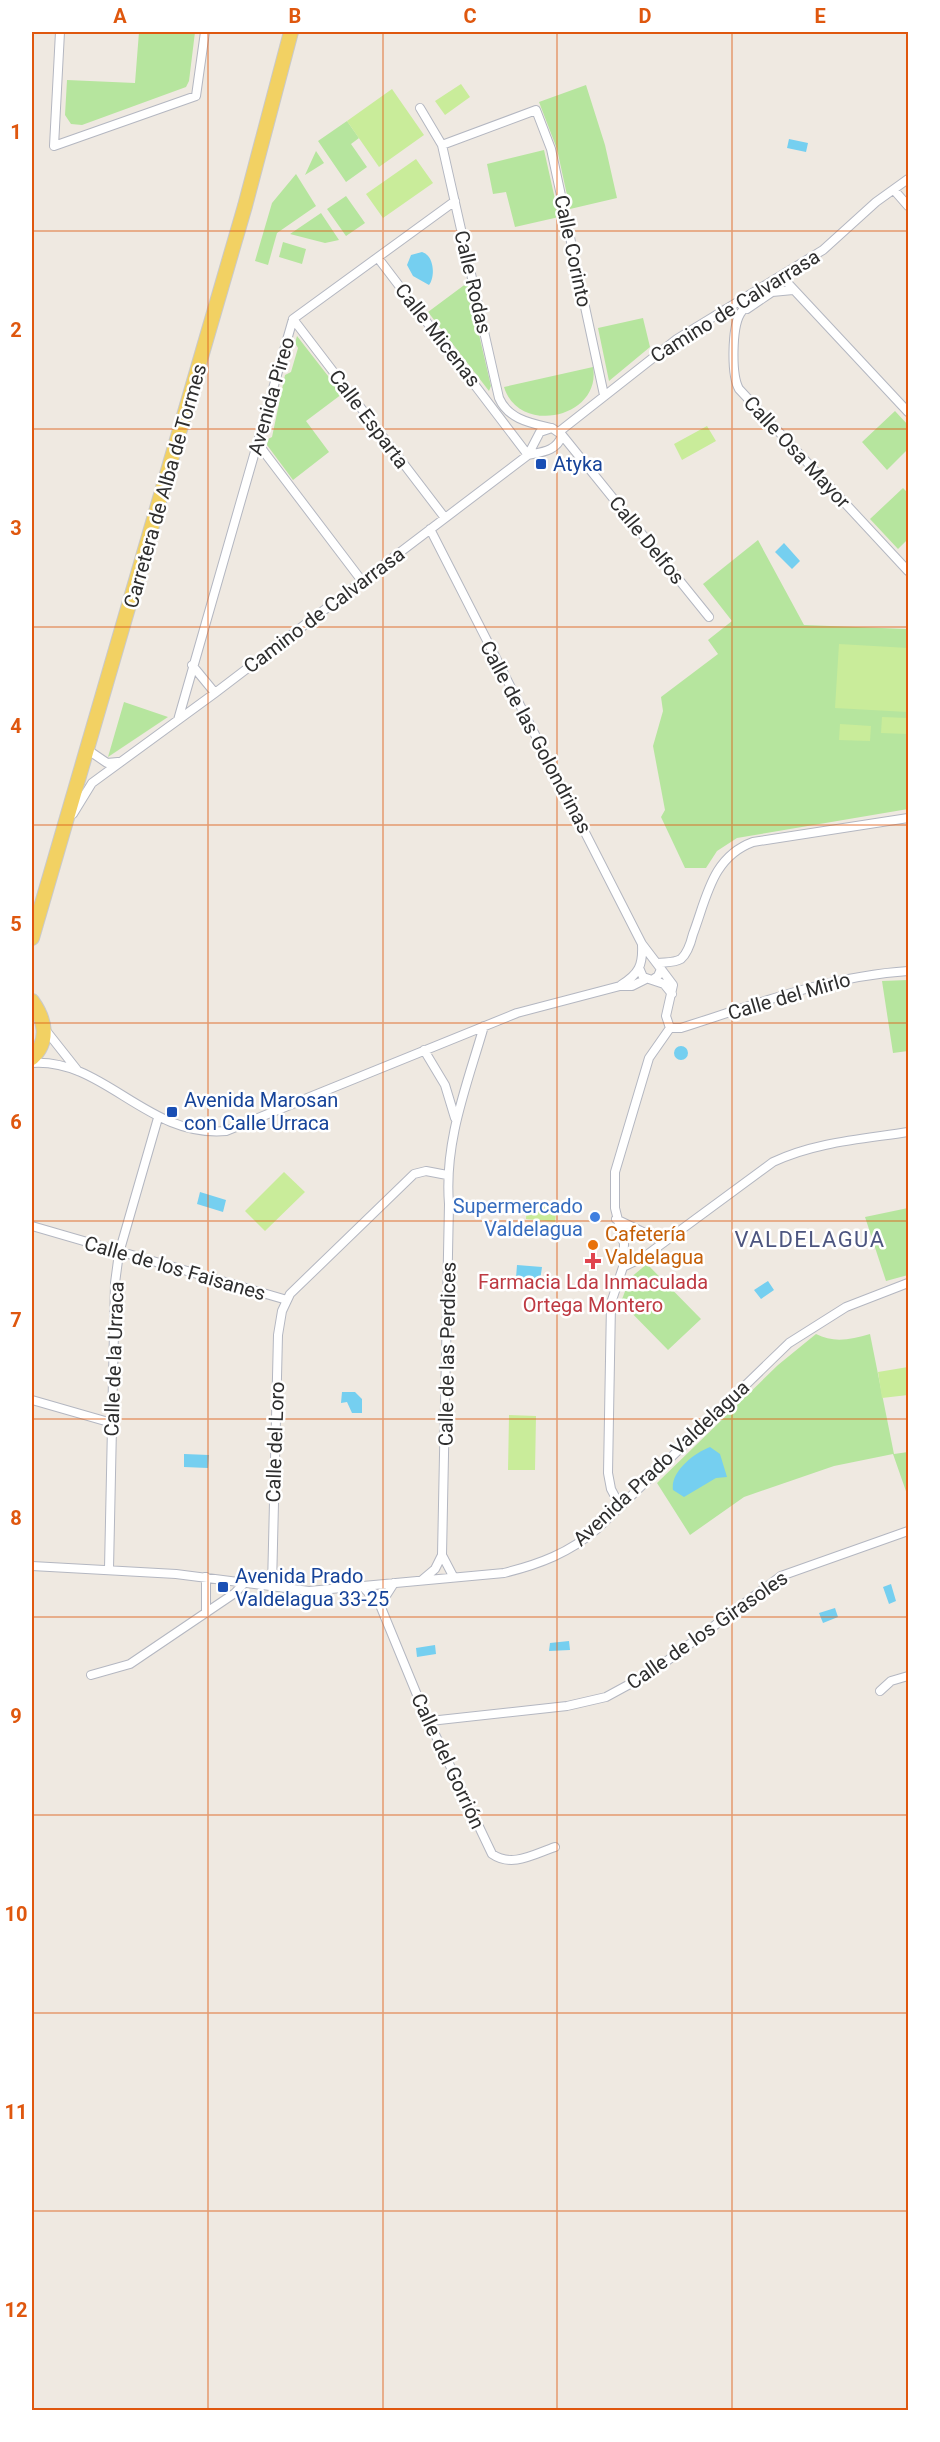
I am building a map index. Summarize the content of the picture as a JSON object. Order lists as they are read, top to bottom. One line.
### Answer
{"streets":{"main road":["Carretera de Alba de Tormes"],"street":["Calle Corinto","Calle Rodas","Camino de Calvarrasa","Calle Micenas","Avenida Pireo","Calle Esparta","Calle Osa Mayor","Calle Delfos","Calle de las Golondrinas","Calle del Mirlo","Calle de los Faisanes","Calle de las Perdices","Calle de la Urraca","Calle del Loro","Avenida Prado Valdelagua","Calle de los Girasoles","Calle del Gorrión"]},"crossings":[["Calle Corinto","Calle Rodas"],["Calle Corinto","Camino de Calvarrasa"],["Calle Rodas","Calle Micenas"],["Calle Rodas","Avenida Pireo"],["Camino de Calvarrasa","Calle Micenas"],["Camino de Calvarrasa","Avenida Pireo"],["Camino de Calvarrasa","Calle Esparta"],["Camino de Calvarrasa","Calle Osa Mayor"],["Camino de Calvarrasa","Carretera de Alba de Tormes"],["Camino de Calvarrasa","Calle Delfos"],["Camino de Calvarrasa","Calle de las Golondrinas"],["Calle Micenas","Avenida Pireo"],["Avenida Pireo","Calle Esparta"],["Calle de los Faisanes","Calle de las Perdices"],["Calle de los Faisanes","Calle de la Urraca"],["Calle de los Faisanes","Calle del Loro"],["Calle de las Perdices","Avenida Prado Valdelagua"],["Calle de la Urraca","Avenida Prado Valdelagua"],["Calle del Loro","Avenida Prado Valdelagua"],["Avenida Prado Valdelagua","Calle del Gorrión"],["Calle de los Girasoles","Calle del Gorrión"]],"districts":["VALDELAGUA"],"places":{"transit":["Atyka","Avenida Marosan con Calle Urraca","Avenida Prado Valdelagua 33-25"],"other":["Supermercado Valdelagua","Cafetería Valdelagua"],"health":["Farmacia Lda Inmaculada Ortega Montero"]},"grid":{"columns":["A","B","C","D","E"],"rows":["1","2","3","4","5","6","7","8","9","10","11","12"]}}
